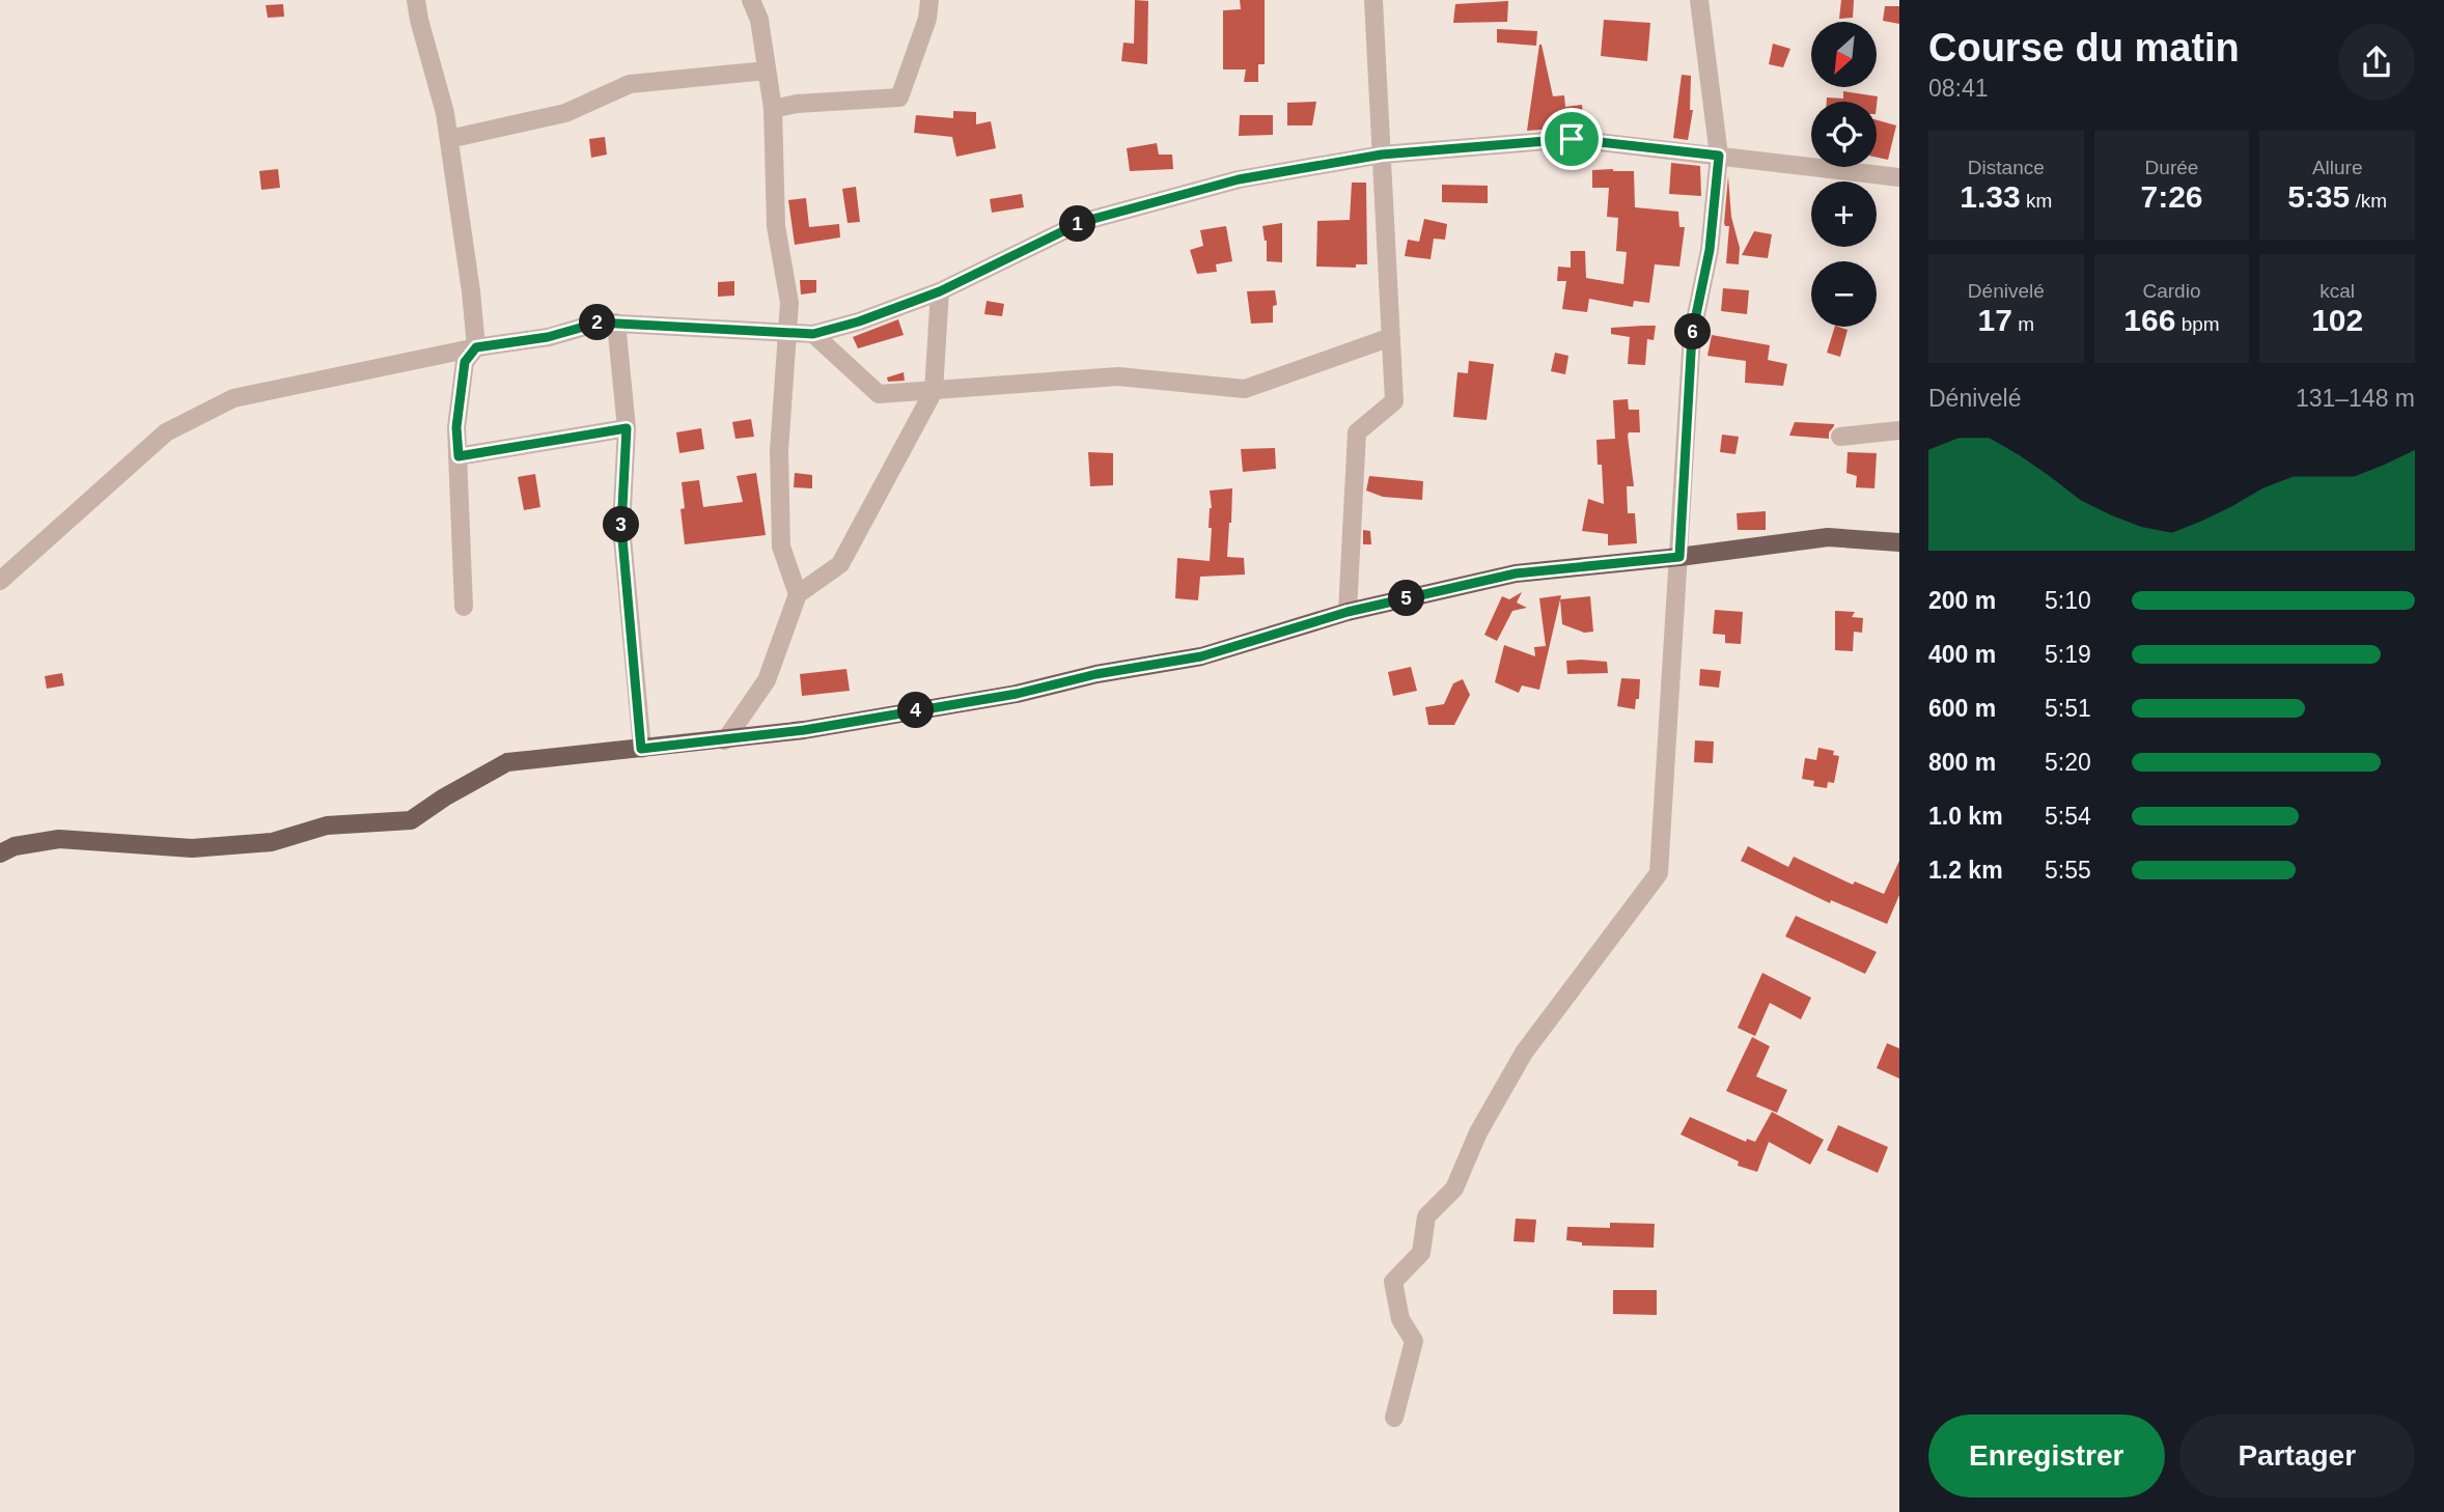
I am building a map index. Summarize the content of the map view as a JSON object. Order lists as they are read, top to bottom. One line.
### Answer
{"north":"bottom left","page":{"heading":["Course du matin","08:41"],"map_buttons":["+","−"],"stats":[["Distance","1.33 km"],["Durée","7:26"],["Allure","5:35 /km"],["Dénivelé","17 m"],["Cardio","166 bpm"],["kcal","102"]],"pins":["1","2","6","3","5","4"],"chart":["Dénivelé","131–148 m"],"list":[{"name":"200 m","note":"5:10"},{"name":"400 m","note":"5:19"},{"name":"600 m","note":"5:51"},{"name":"800 m","note":"5:20"},{"name":"1.0 km","note":"5:54"},{"name":"1.2 km","note":"5:55"}],"buttons":["Enregistrer","Partager"]}}
